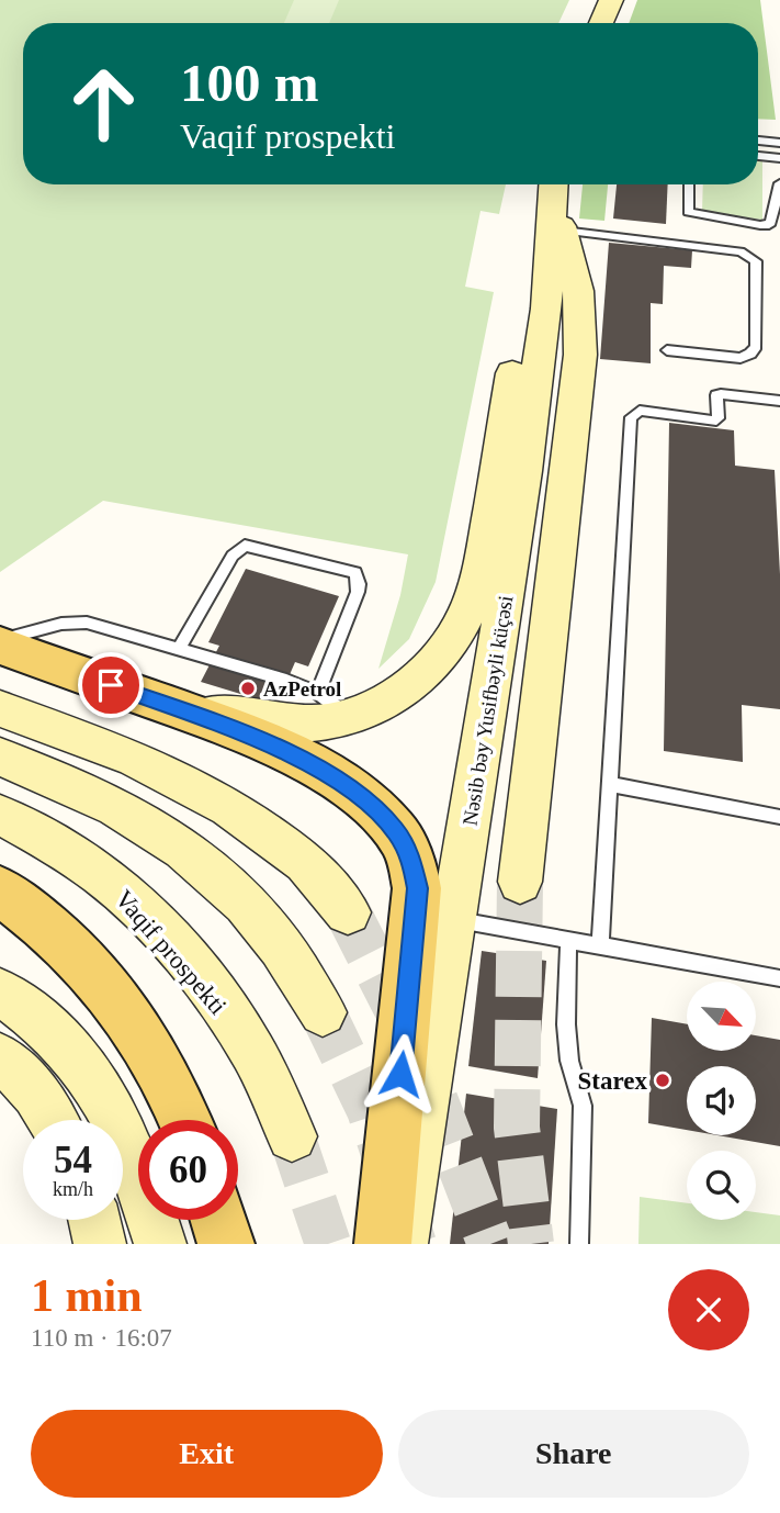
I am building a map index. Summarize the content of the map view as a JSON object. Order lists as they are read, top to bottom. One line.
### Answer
{"streets":{"main road":["Nəsib bəy Yusifbəyli küçəsi","Vaqif prospekti"]},"places":["AzPetrol","Starex"],"north":"bottom right","page":{"turn":["100 m","Vaqif prospekti"],"speed":"54 km/h","limit":"60","heading":["1 min","110 m · 16:07"],"buttons":["Exit","Share"]}}
